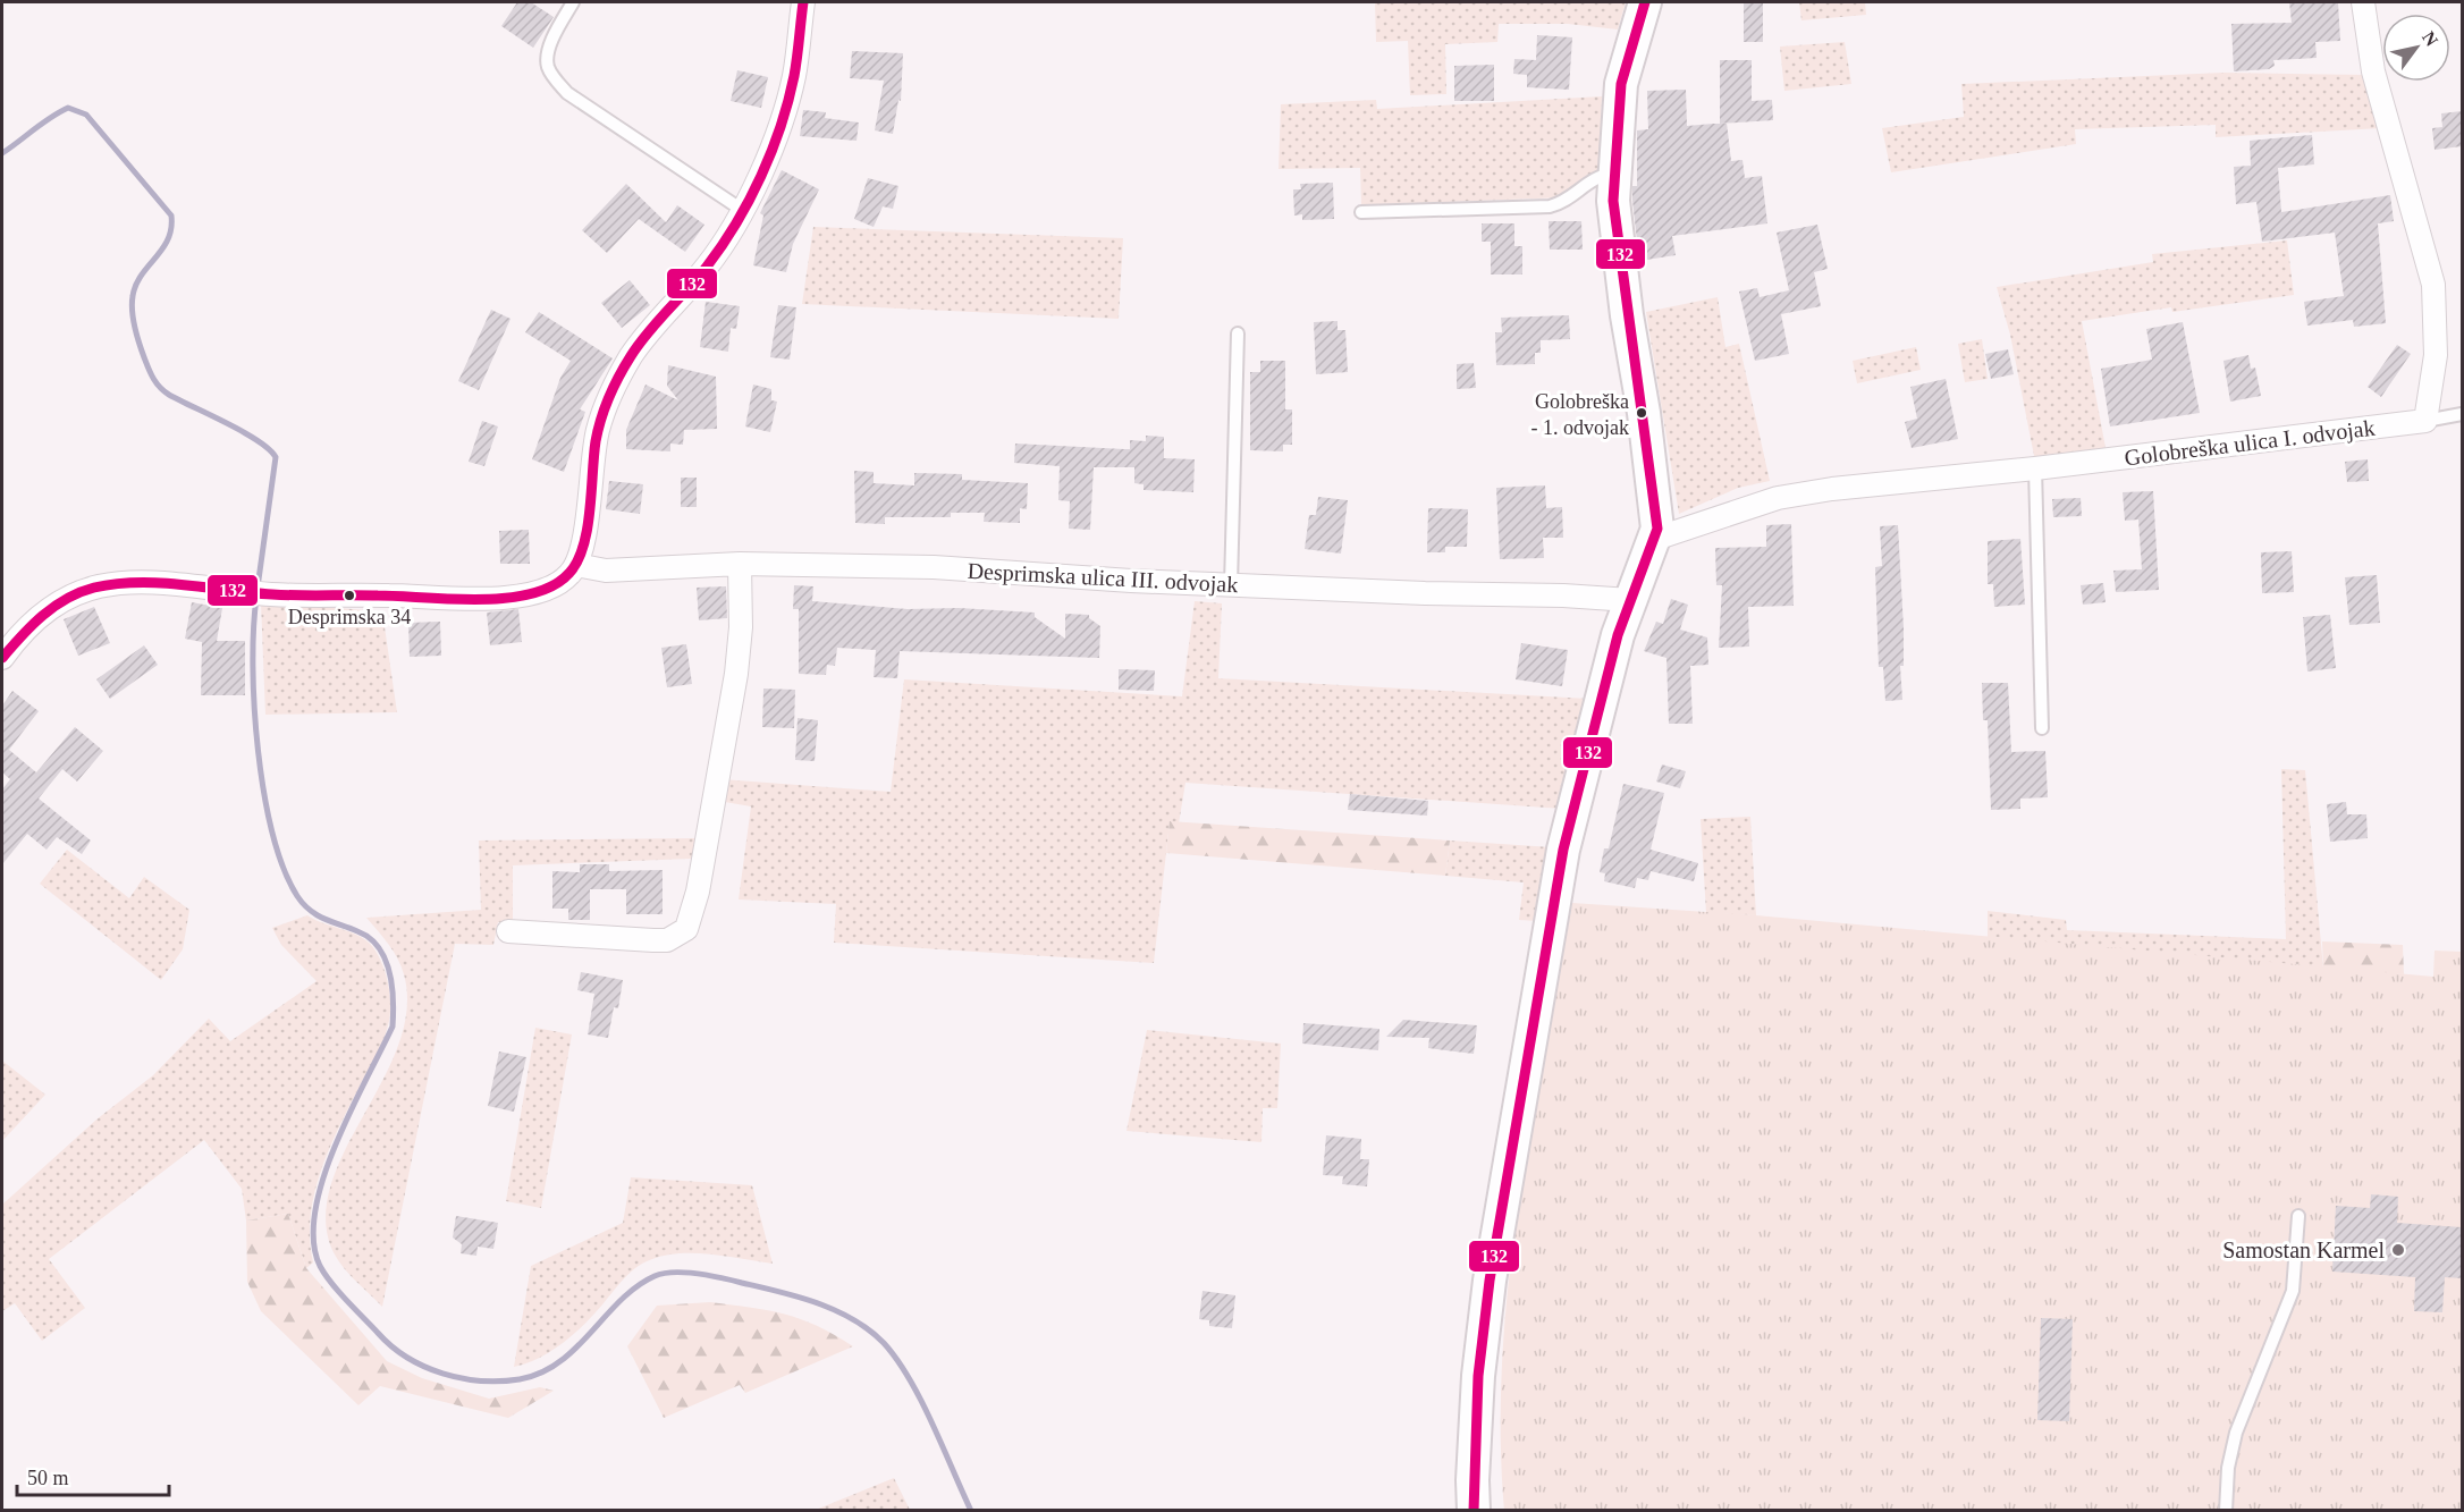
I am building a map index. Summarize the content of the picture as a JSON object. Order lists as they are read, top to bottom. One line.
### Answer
{"streets":{"street":["Golobreška ulica I. odvojak","Desprimska ulica III. odvojak"]},"places":["Golobreška - 1. odvojak","Desprimska 34","Samostan Karmel"],"lines":["transit line 132"],"scale_bar":"50 m","north":"top right"}
